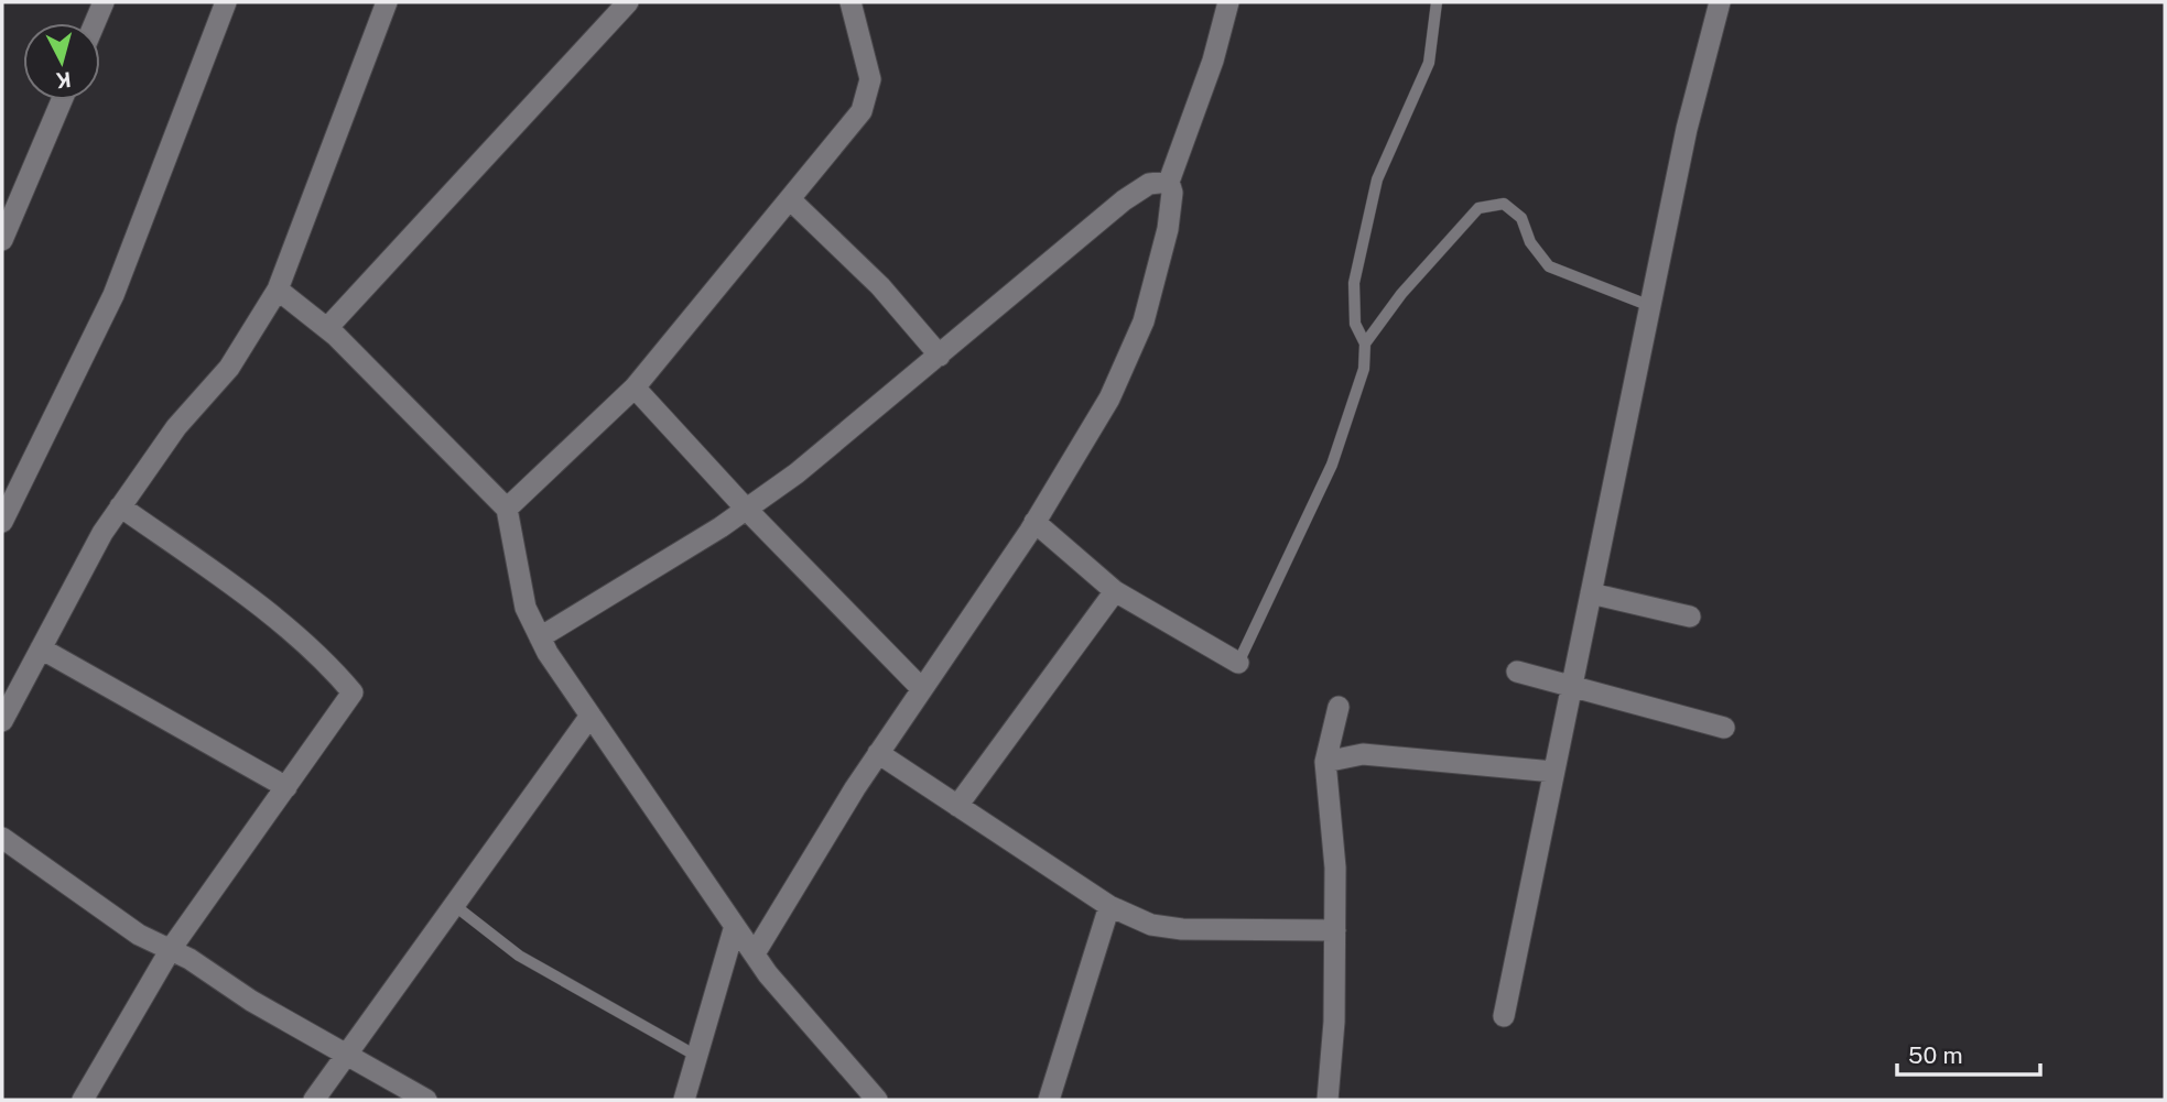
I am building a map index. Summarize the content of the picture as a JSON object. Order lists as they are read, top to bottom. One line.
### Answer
{"scale_bar":"50 m","north":"bottom"}
